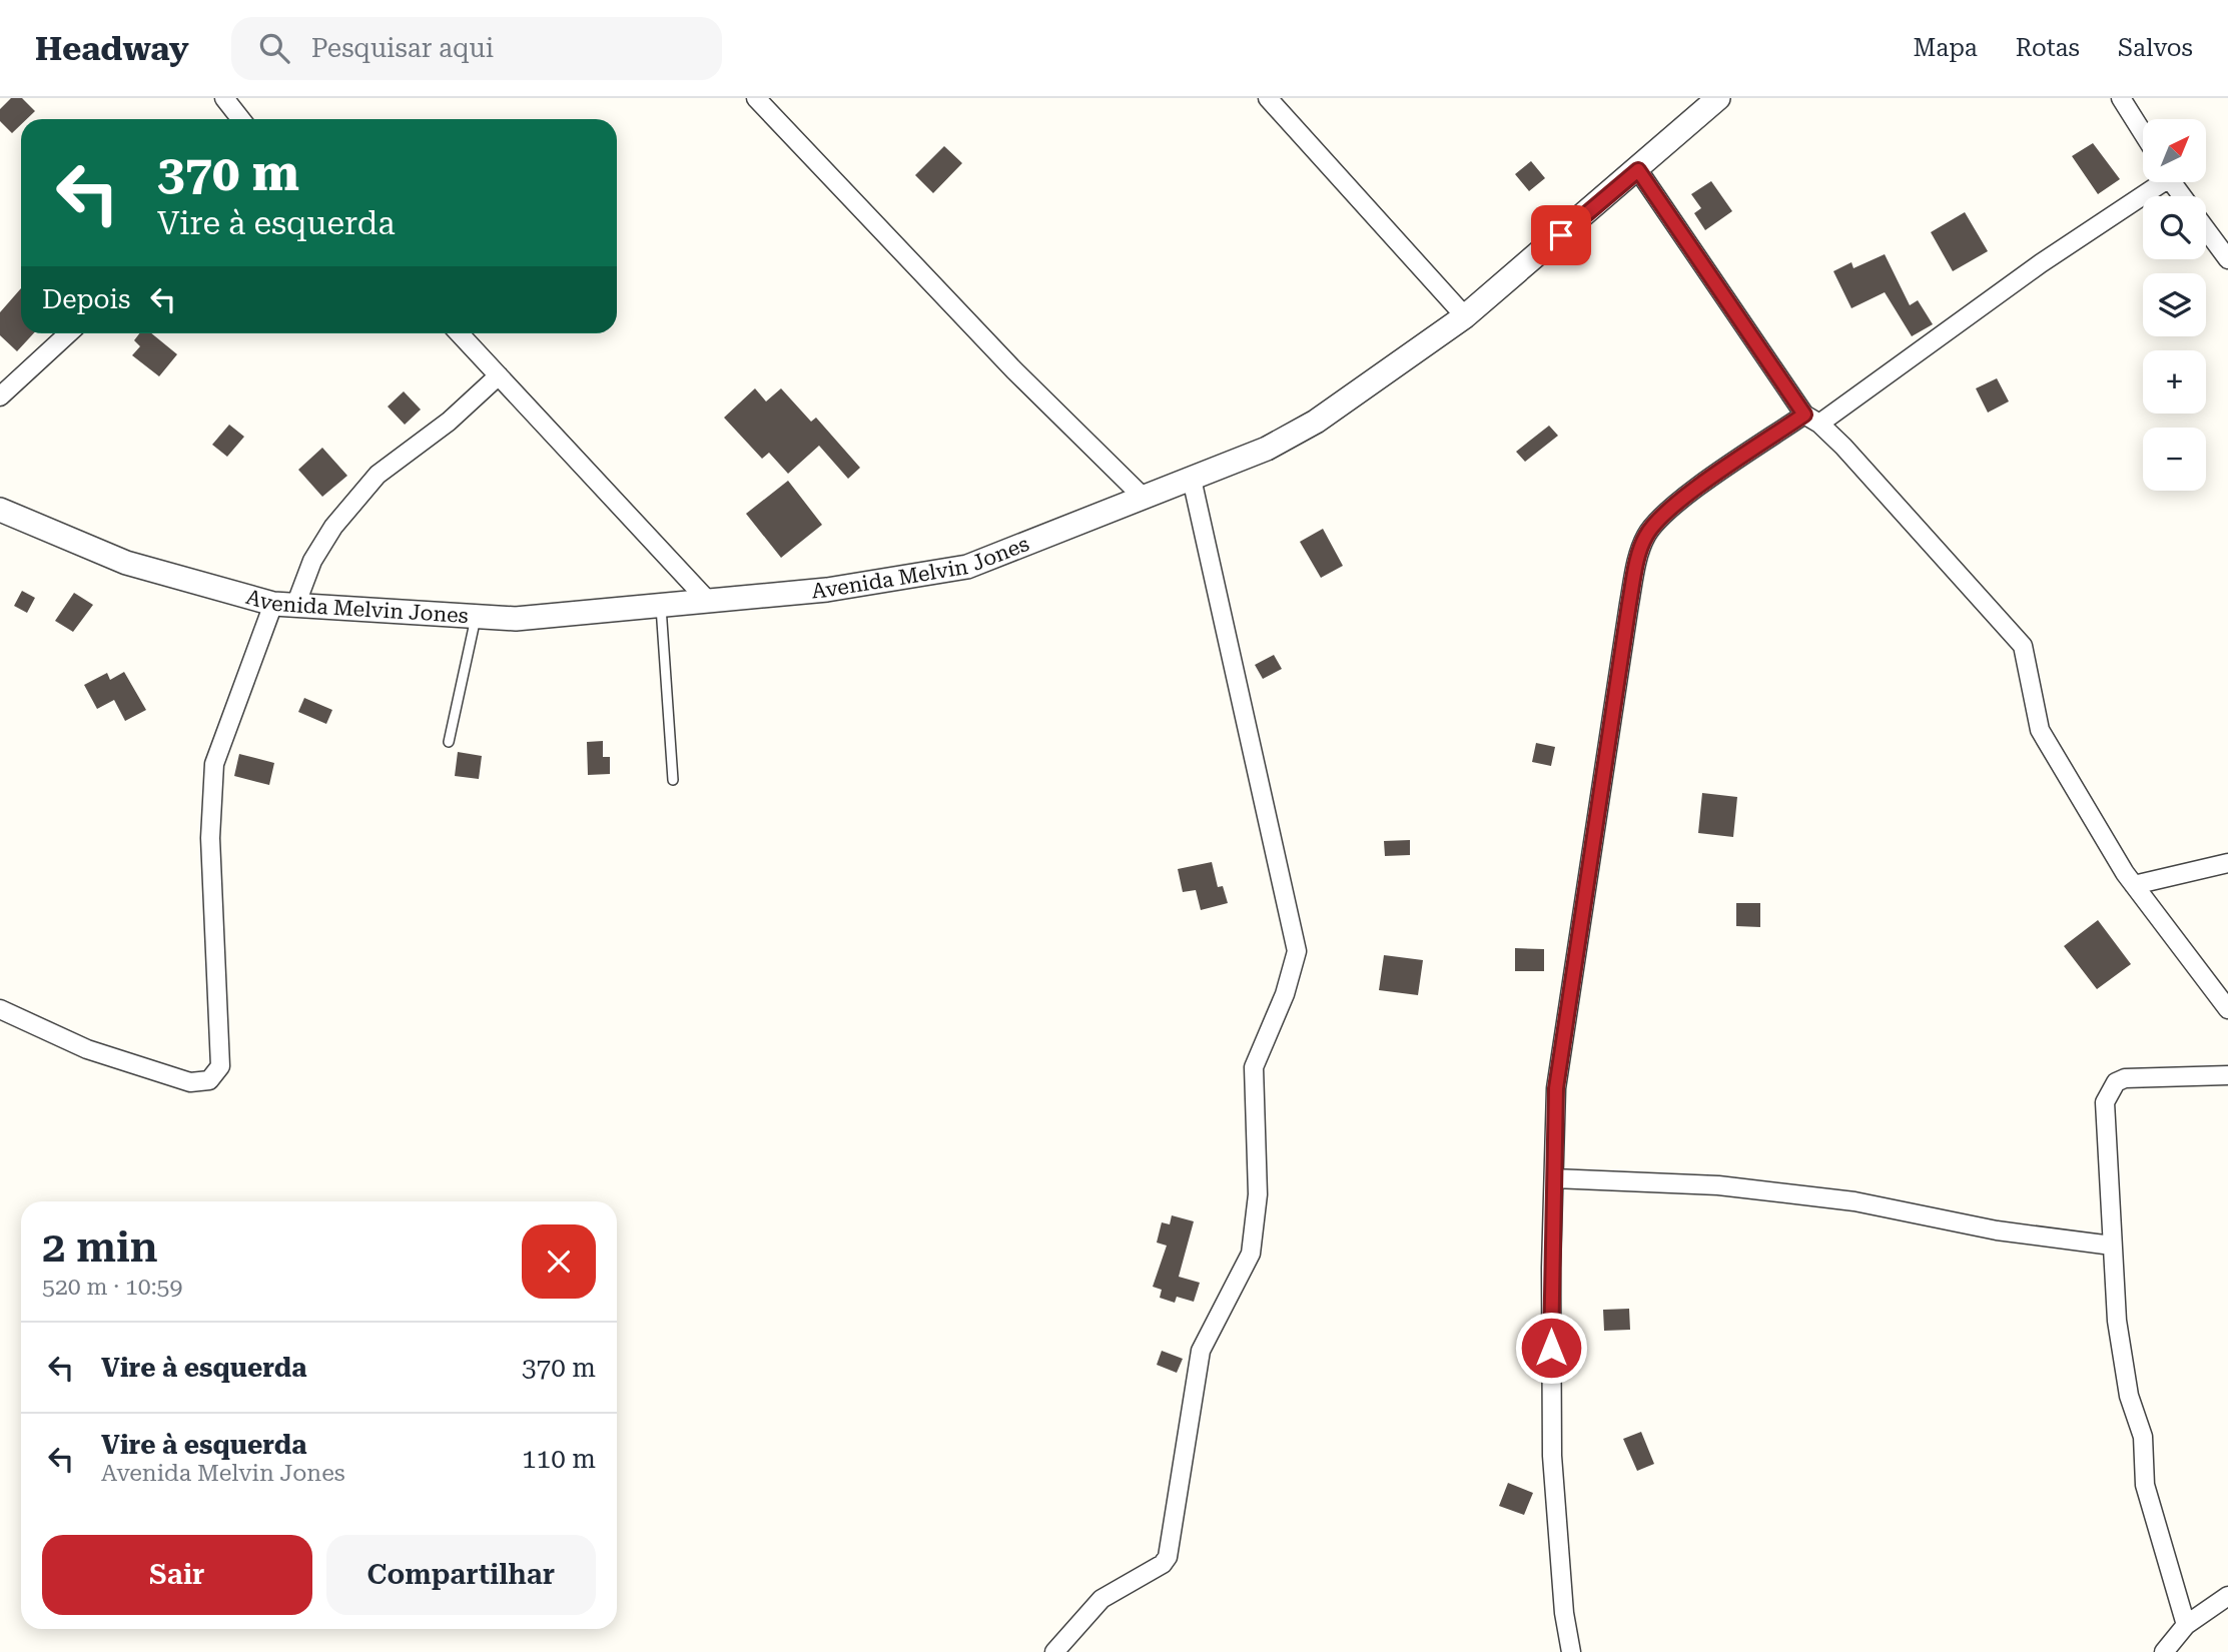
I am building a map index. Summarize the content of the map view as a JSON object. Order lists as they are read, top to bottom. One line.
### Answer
{"streets":{"street":["Avenida Melvin Jones"]},"north":"top right","page":{"header":"Headway","search":"Pesquisar aqui","nav":["Mapa","Rotas","Salvos"],"map_buttons":["+","−"],"turn":["370 m","Vire à esquerda"],"then":"Depois","heading":["2 min","520 m · 10:59"],"list":[{"name":"Vire à esquerda","value":"370 m"},{"name":"Vire à esquerda","note":"Avenida Melvin Jones","value":"110 m"}],"buttons":["Sair","Compartilhar"]}}
